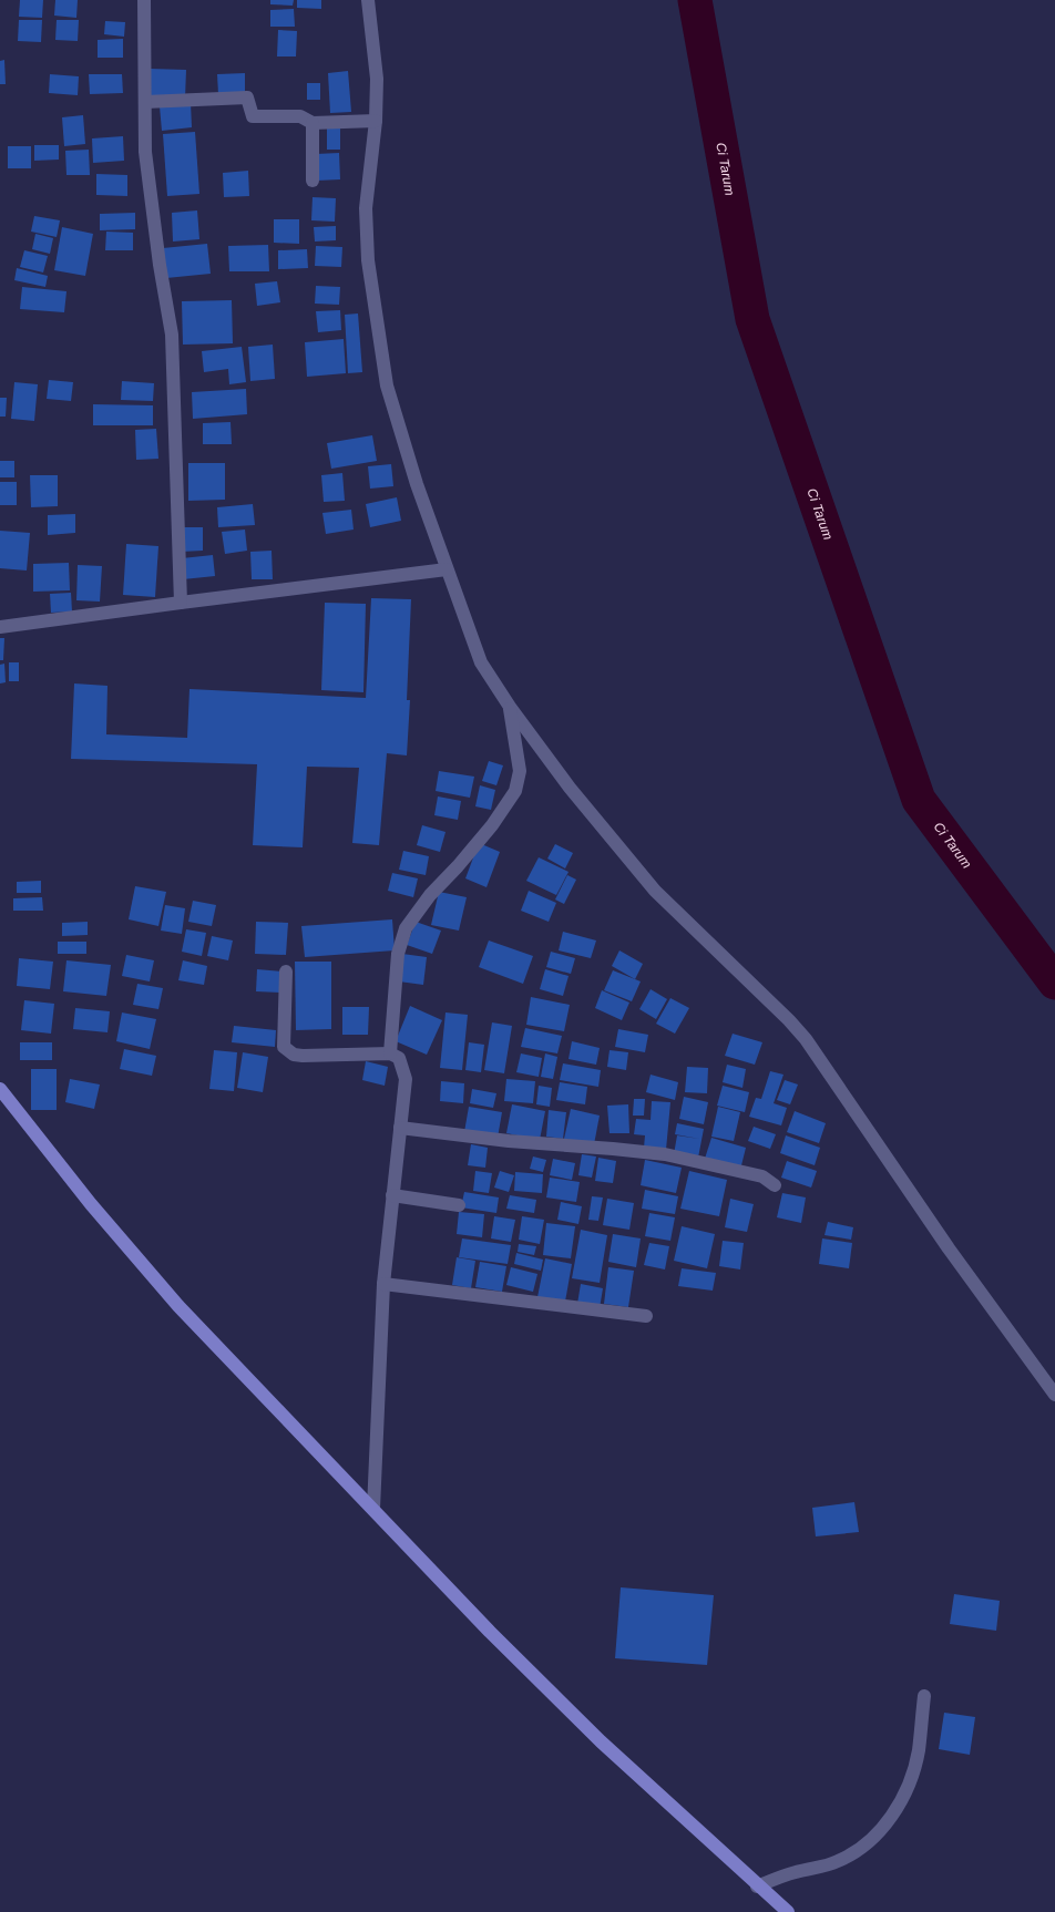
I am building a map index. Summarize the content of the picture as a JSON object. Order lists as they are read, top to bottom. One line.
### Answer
{"water":["Ci Tarum"]}
